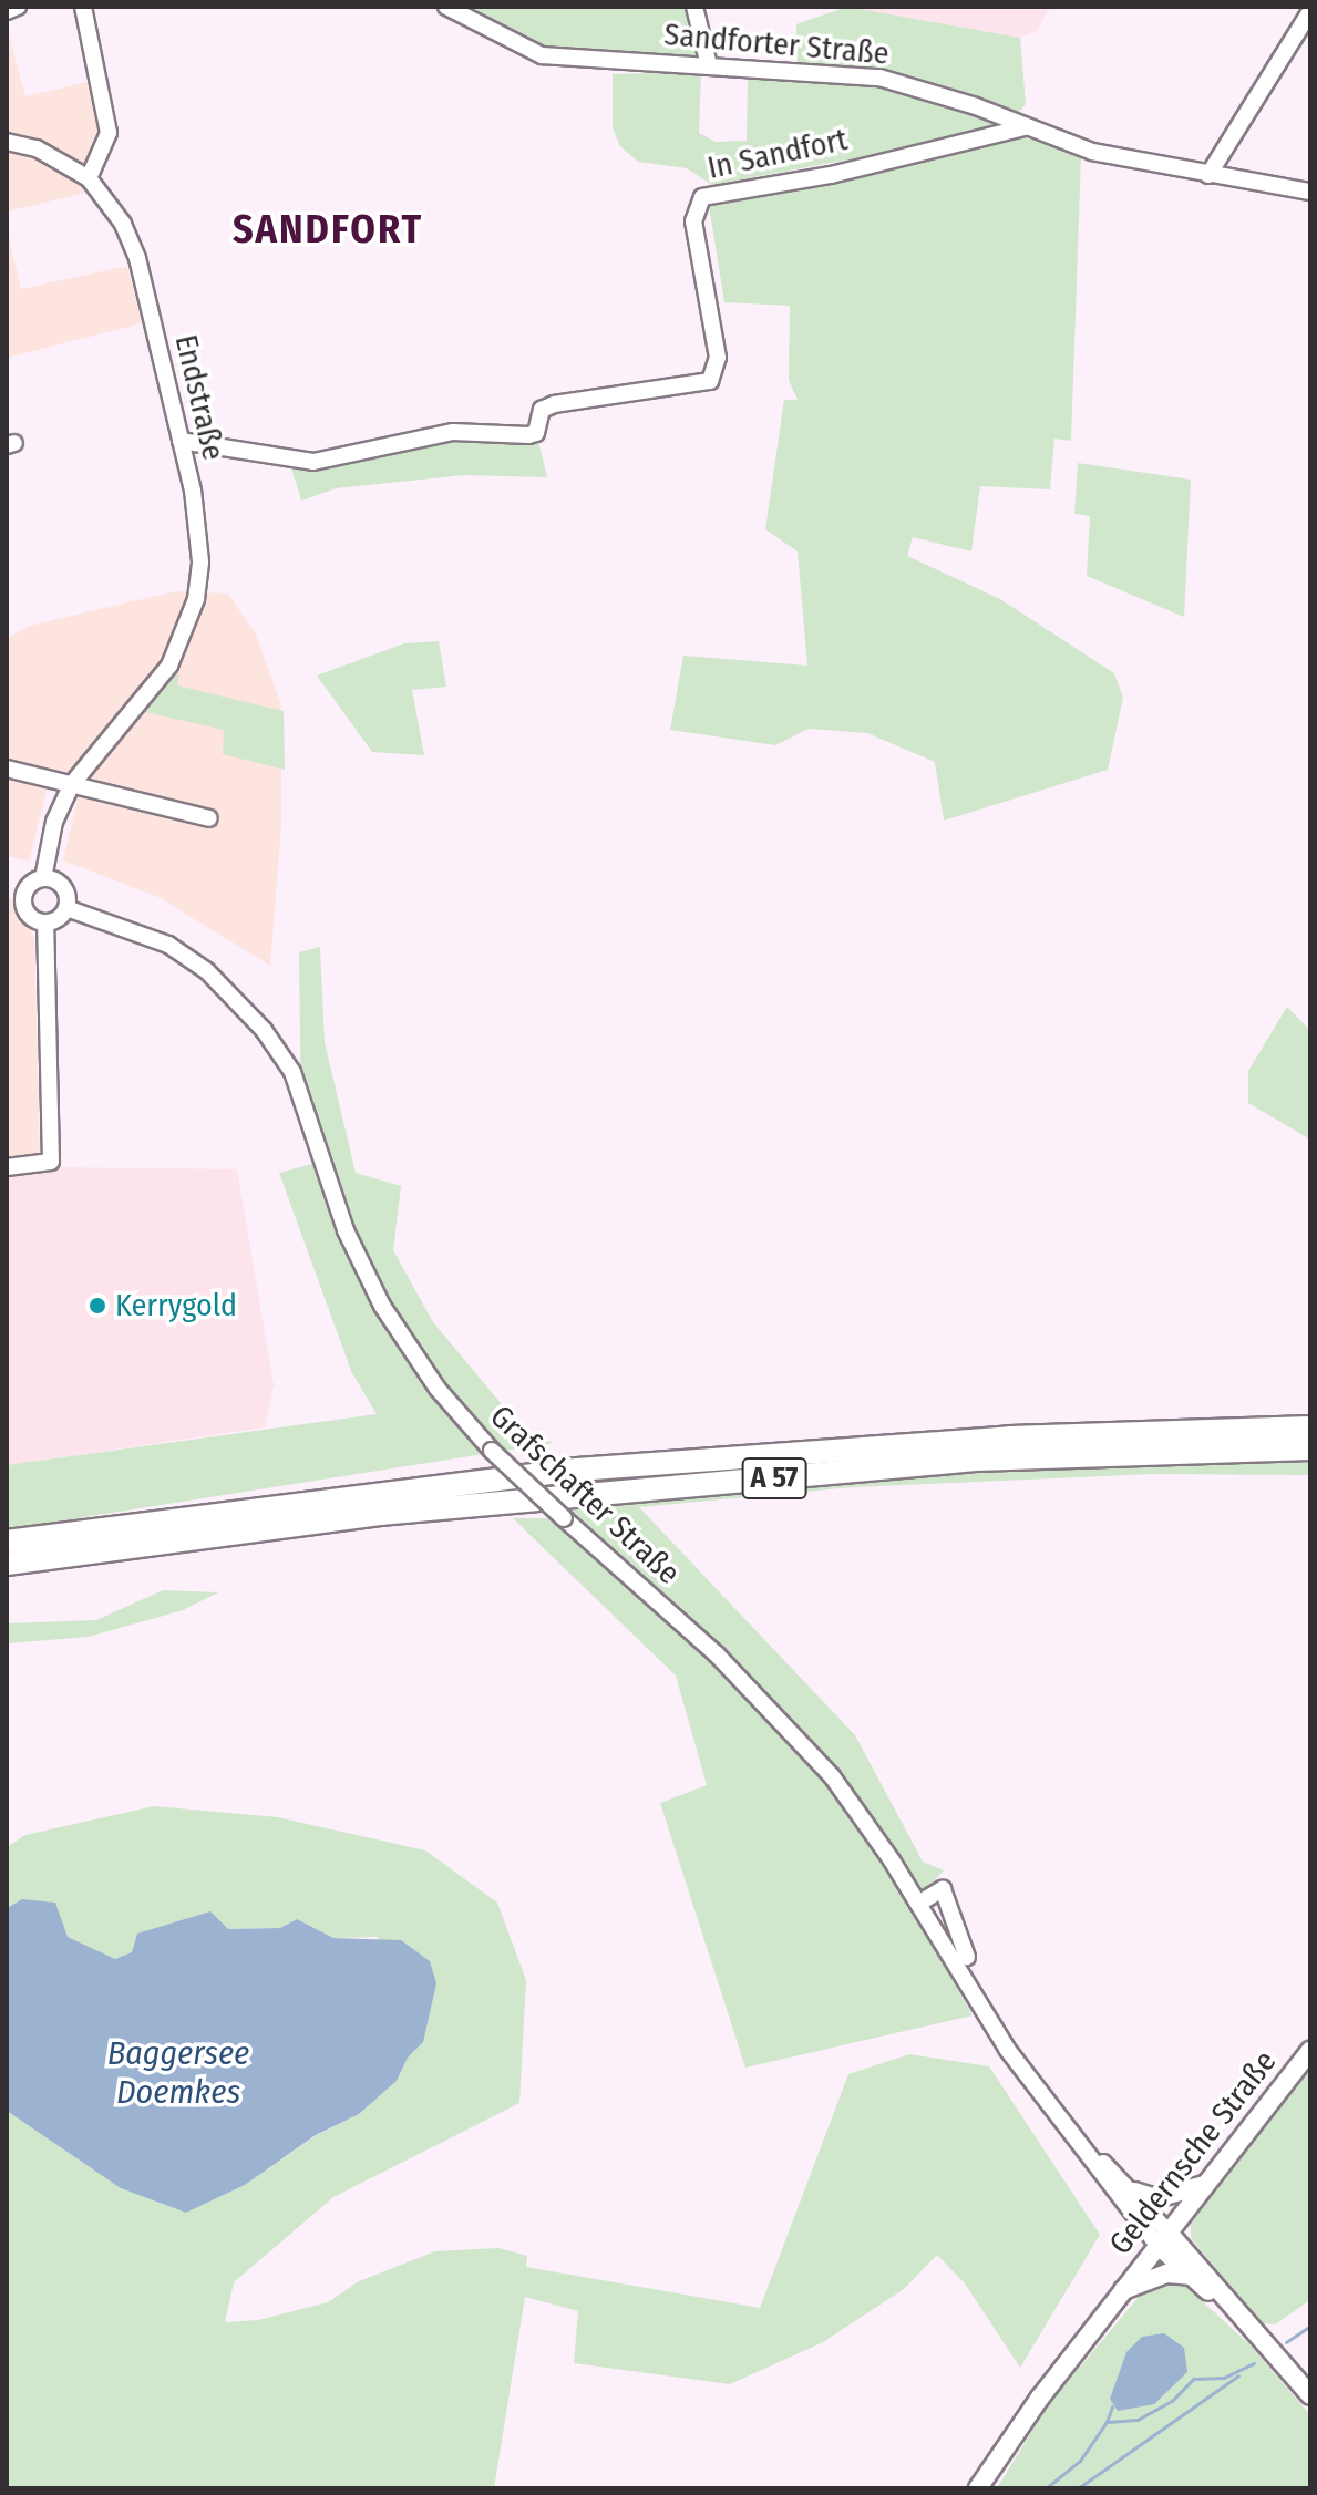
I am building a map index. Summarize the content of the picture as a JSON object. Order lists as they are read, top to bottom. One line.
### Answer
{"streets":{"highway":["A 57"],"main road":["Geldernsche Straße"],"street":["Sandforter Straße","In Sandfort","Endstraße","Grafschafter Straße"]},"crossings":[["Sandforter Straße","In Sandfort"],["In Sandfort","Endstraße"],["Endstraße","Grafschafter Straße"],["Grafschafter Straße","Geldernsche Straße"]],"districts":["SANDFORT"],"water":["Baggersee Doemkes"],"places":["Kerrygold"]}
